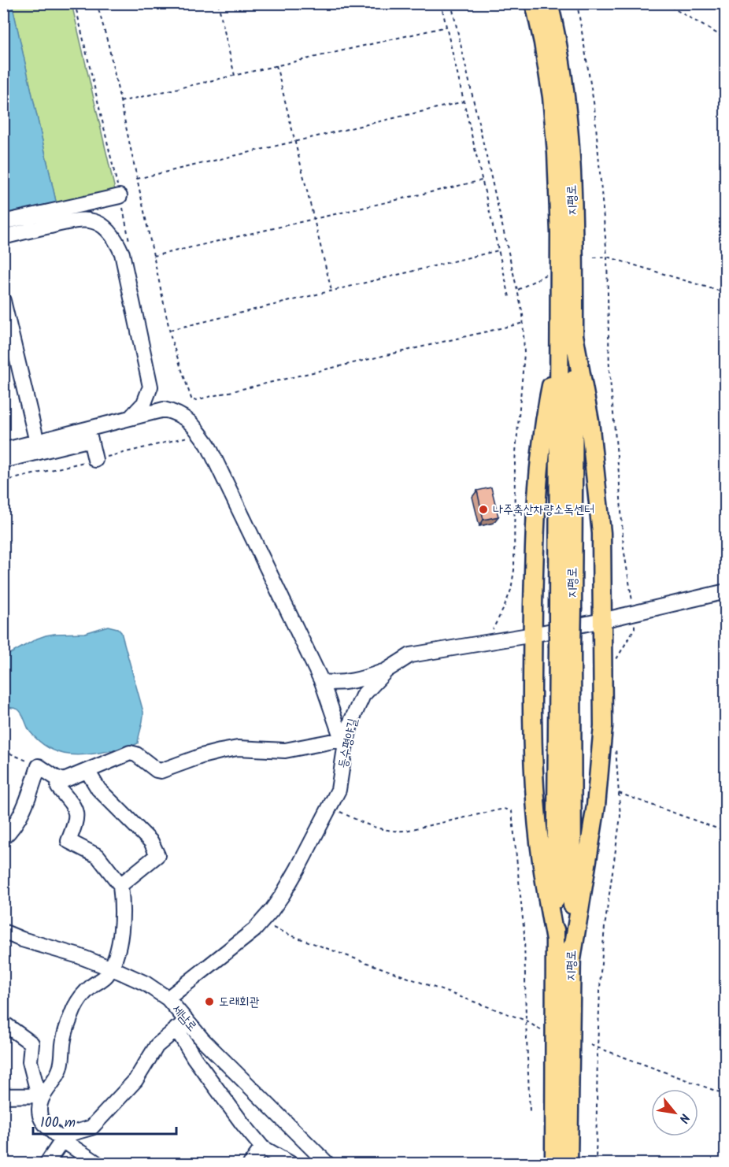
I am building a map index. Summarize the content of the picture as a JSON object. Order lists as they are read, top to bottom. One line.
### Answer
{"streets":{"main road":["지평로"],"street":["등수평야길","세남로"]},"crossings":[["등수평야길","세남로"]],"places":["나주축산차량소독센터","도래회관"],"scale_bar":"100 m","north":"bottom right"}
